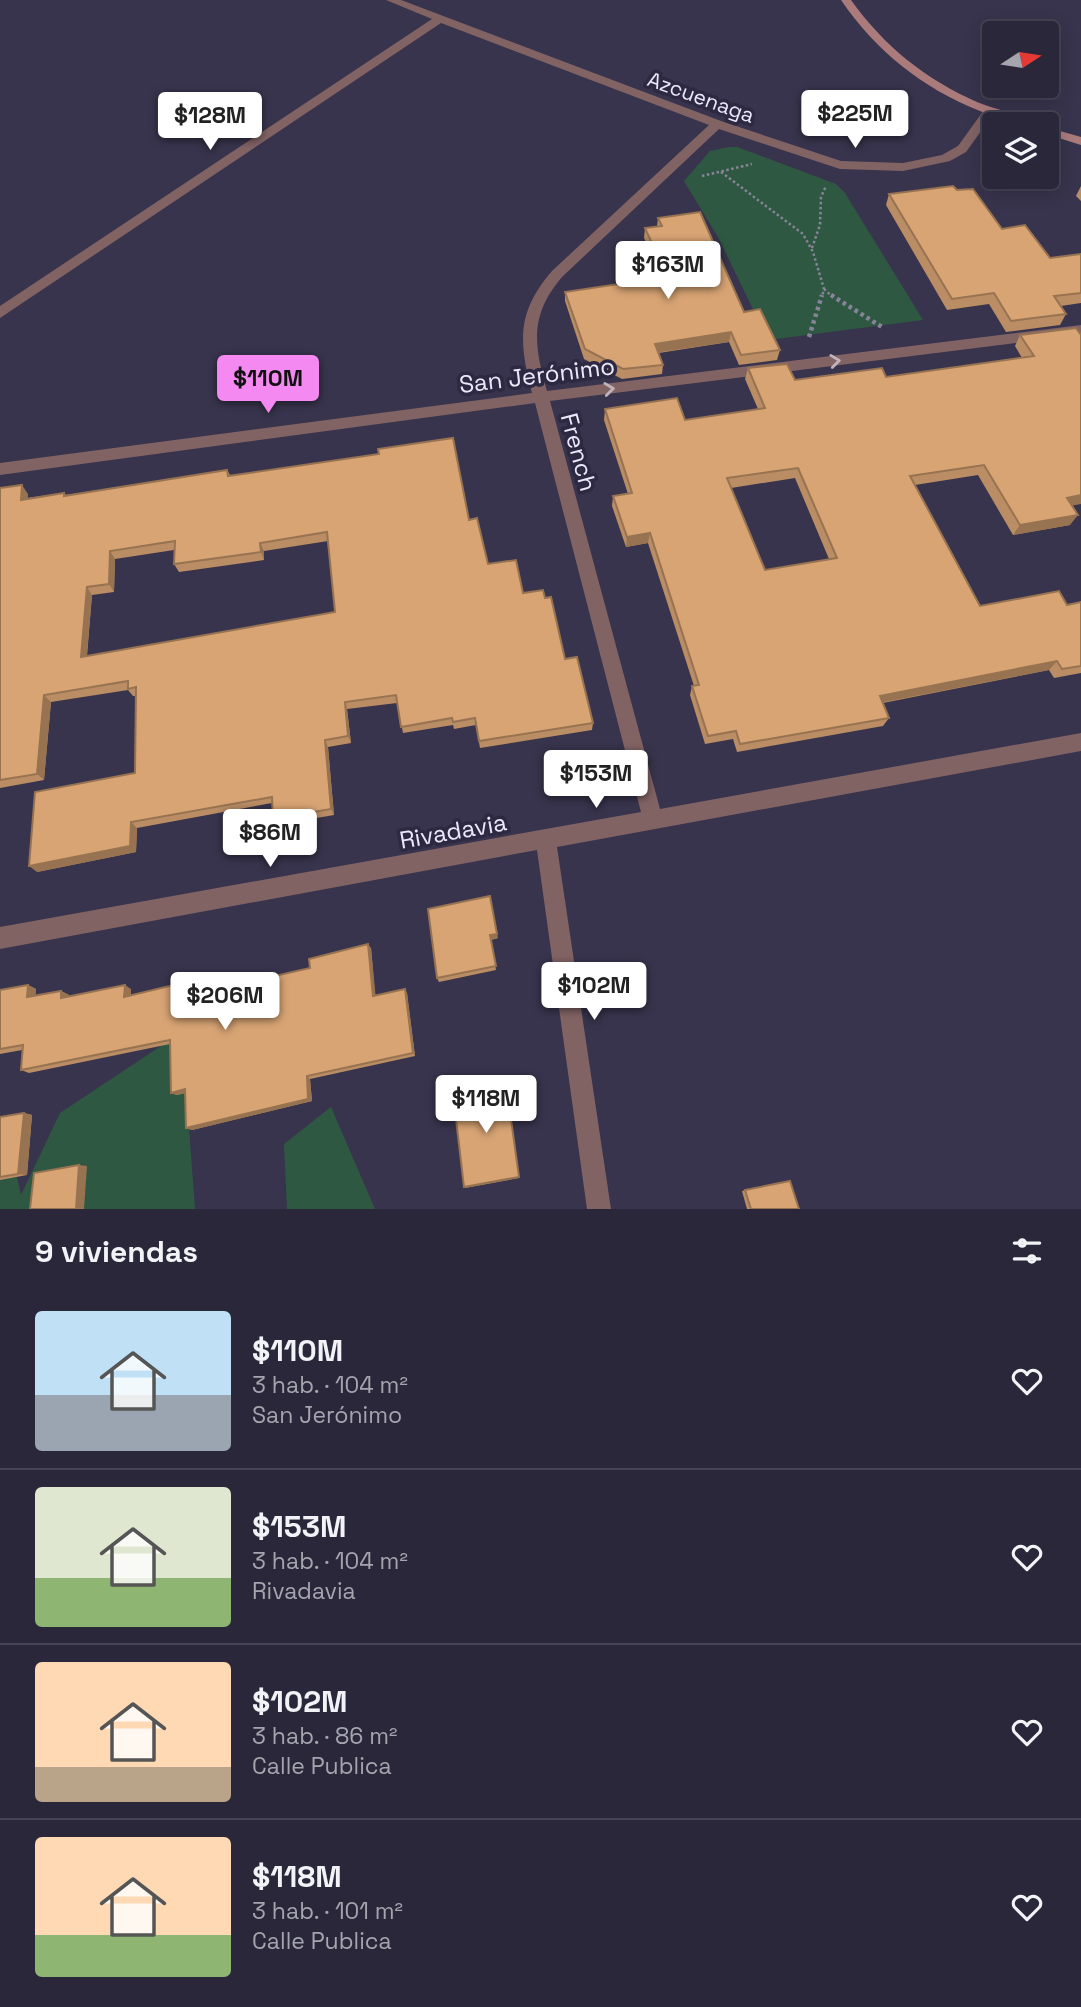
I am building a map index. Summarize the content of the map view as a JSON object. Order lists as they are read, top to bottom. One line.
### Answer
{"streets":{"street":["Azcuenaga","San Jerónimo","French","Rivadavia"]},"crossings":[["Azcuenaga","French"],["San Jerónimo","French"],["French","Rivadavia"]],"one_way":["San Jerónimo"],"north":"right","page":{"price":["$225M","$128M","$163M","$110M","$153M","$86M","$102M","$206M","$118M"],"heading":"9 viviendas","list":[{"name":"$110M","note":"3 hab. · 104 m² · San Jerónimo"},{"name":"$153M","note":"3 hab. · 104 m² · Rivadavia"},{"name":"$102M","note":"3 hab. · 86 m² · Calle Publica"},{"name":"$118M","note":"3 hab. · 101 m² · Calle Publica"}]}}
